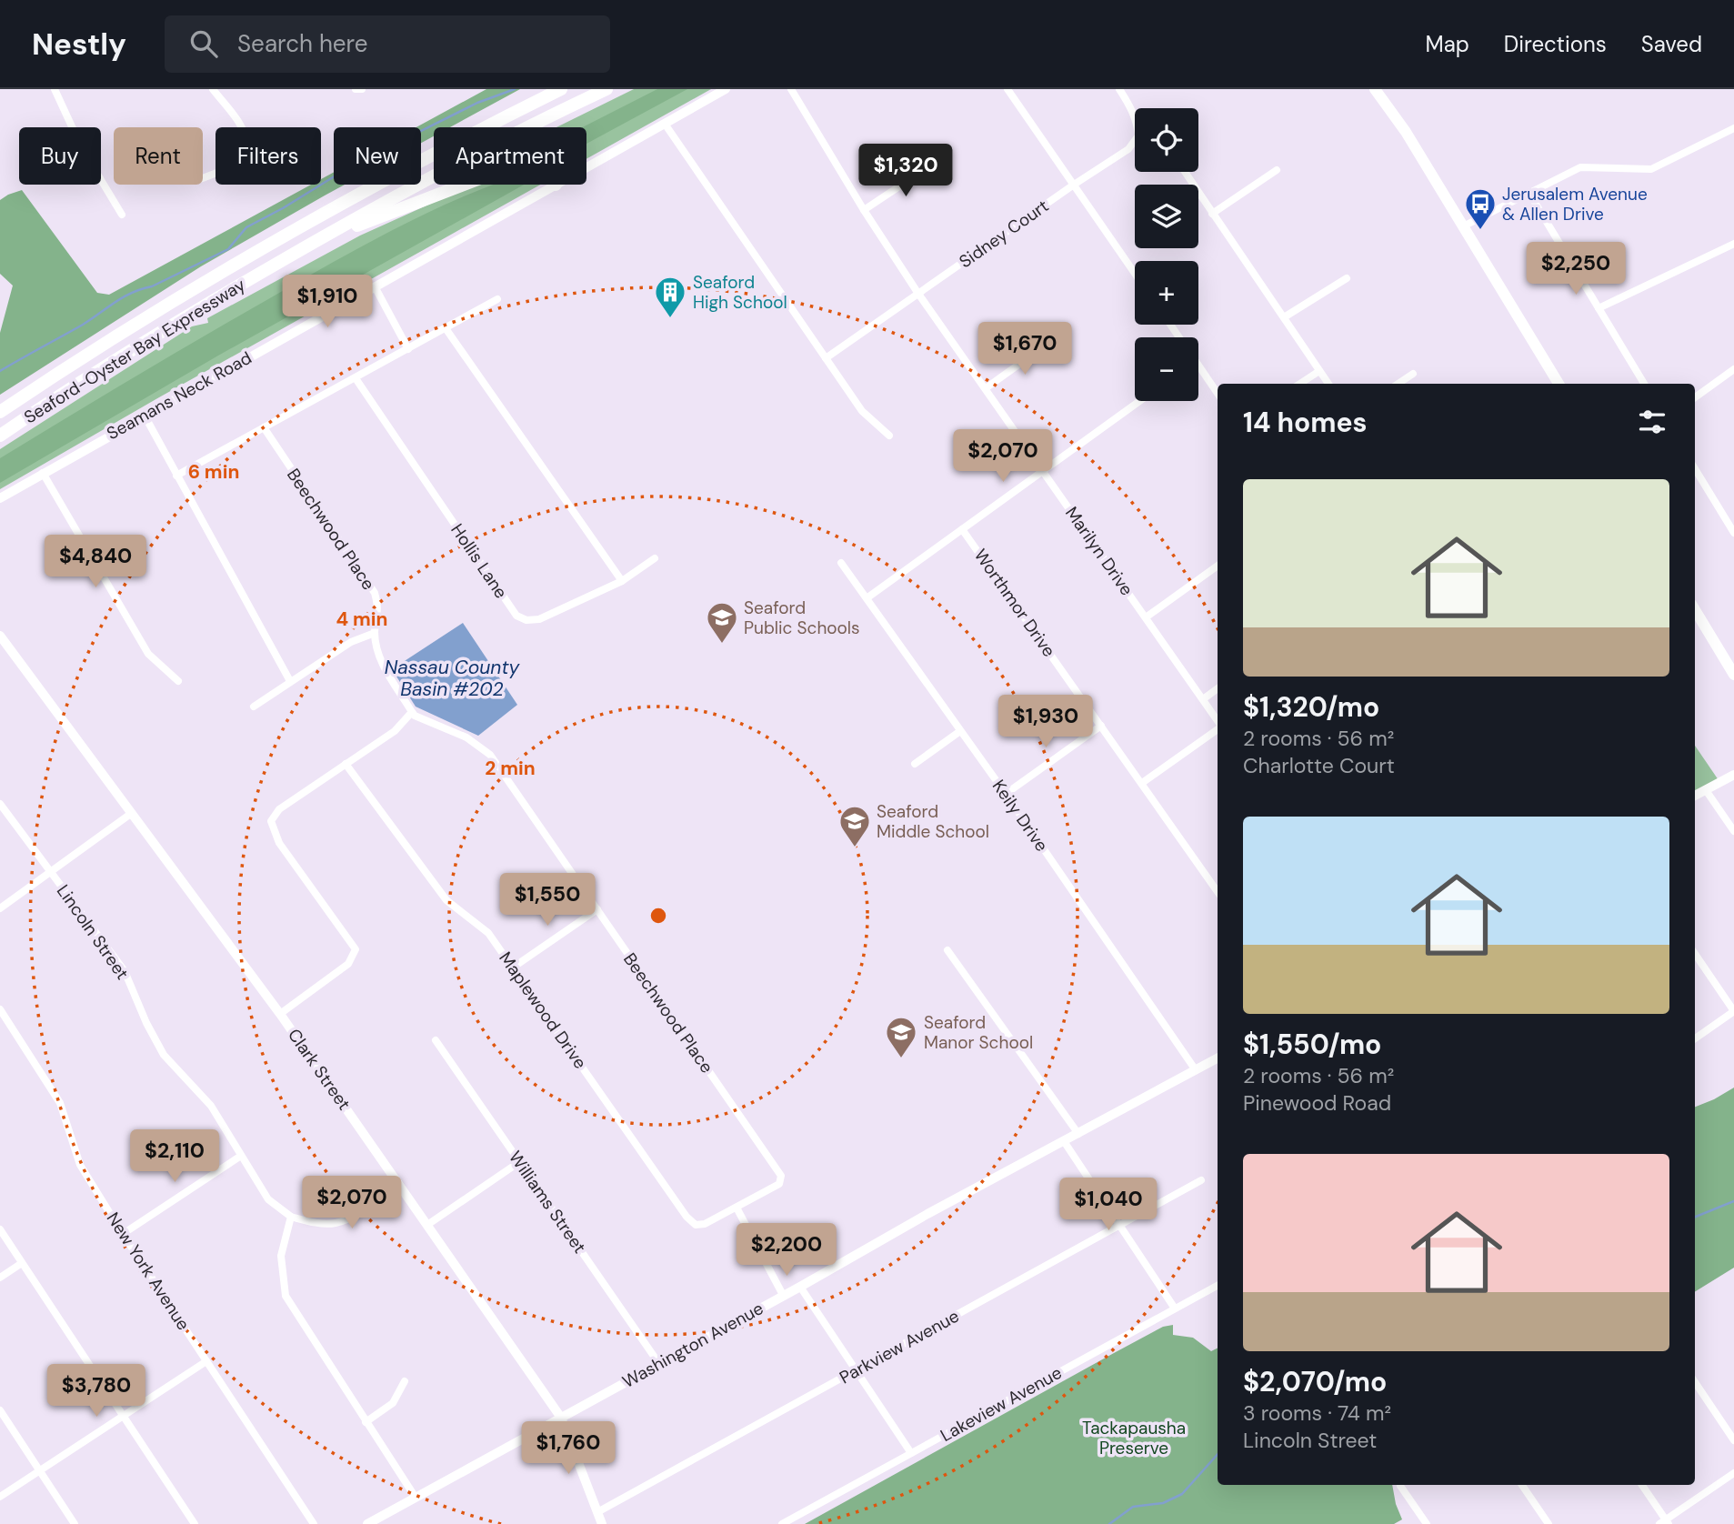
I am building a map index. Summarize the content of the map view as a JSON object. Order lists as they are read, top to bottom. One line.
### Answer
{"streets":{"highway":["Seaford-Oyster Bay Expressway"],"street":["Sidney Court","Seamans Neck Road","Beechwood Place","Marilyn Drive","Hollis Lane","Worthmor Drive","Keily Drive","Lincoln Street","Maplewood Drive","Clark Street","Williams Street","New York Avenue","Washington Avenue","Parkview Avenue","Lakeview Avenue"]},"crossings":[["Sidney Court","Marilyn Drive"],["Beechwood Place","Maplewood Drive"],["Keily Drive","Washington Avenue"],["Lincoln Street","Clark Street"],["Clark Street","Washington Avenue"],["Clark Street","Parkview Avenue"],["Williams Street","Washington Avenue"]],"water":["Nassau County Basin #202"],"parks":["Tackapausha Preserve"],"places":{"bus stop":["Jerusalem Avenue & Allen Drive"],"building":["Seaford High School"],"school or university":["Seaford Public Schools","Seaford Middle School","Seaford Manor School"]},"page":{"header":"Nestly","search":"Search here","nav":["Map","Directions","Saved"],"map_buttons":["+","−"],"chip":["Buy","Rent","Filters","New","Apartment"],"price":["$1,320","$2,250","$1,910","$1,670","$2,070","$4,840","$1,930","$1,550","$2,110","$2,070","$1,040","$2,200","$3,780","$1,760"],"heading":"14 homes","list":[{"name":"$1,320/mo","note":"2 rooms · 56 m² · Charlotte Court"},{"name":"$1,550/mo","note":"2 rooms · 56 m² · Pinewood Road"},{"name":"$2,070/mo","note":"3 rooms · 74 m² · Lincoln Street"}]},"rings":["6 min","4 min","2 min"]}
